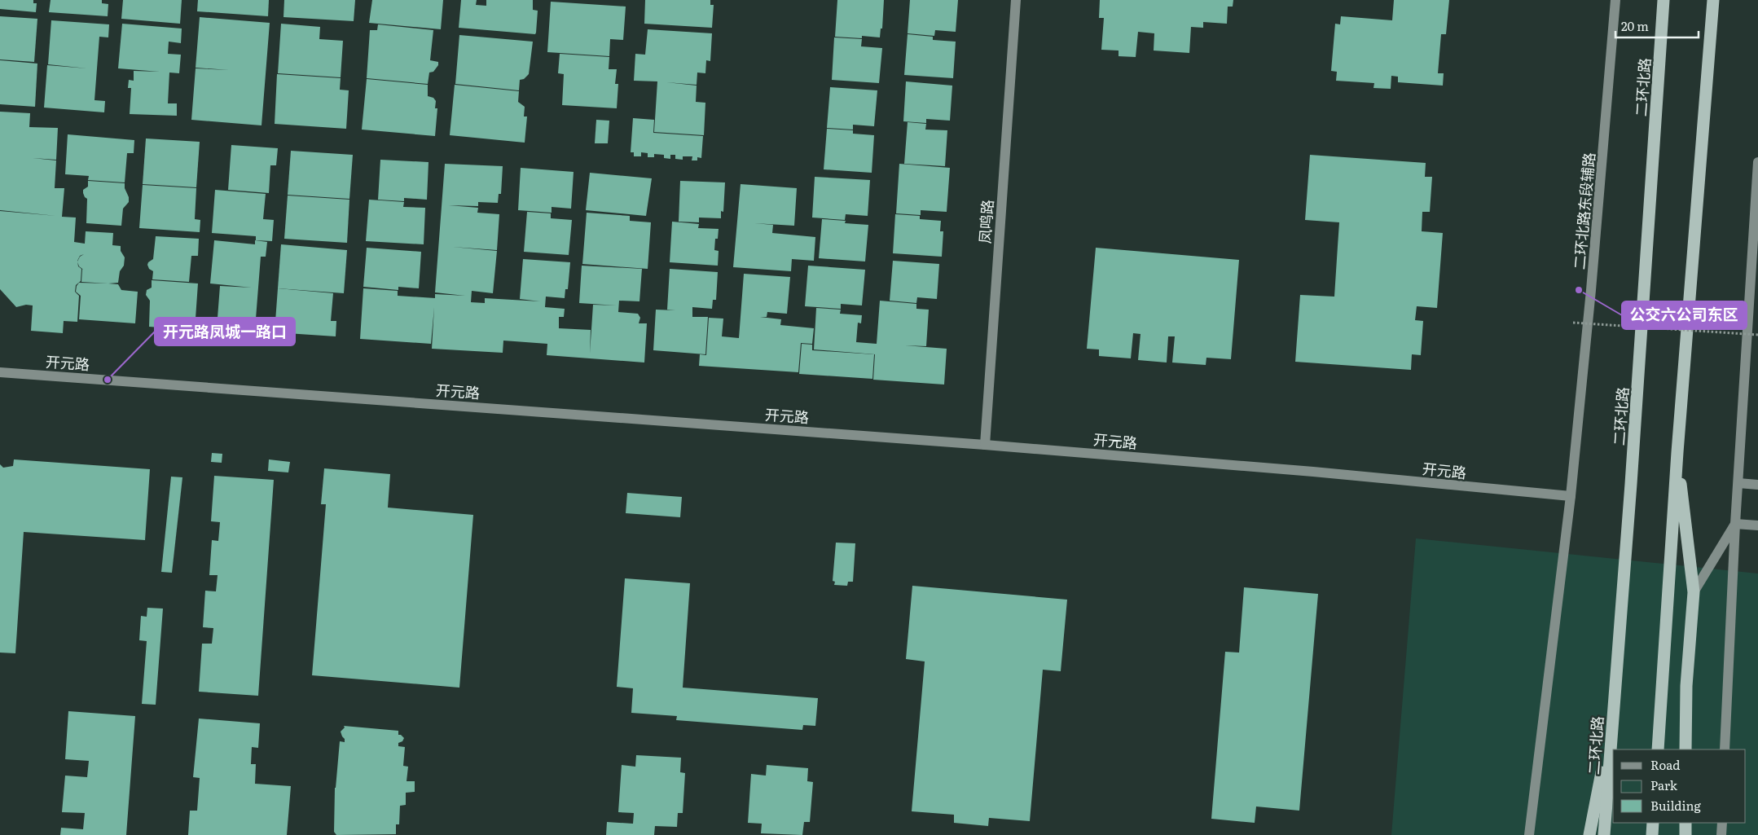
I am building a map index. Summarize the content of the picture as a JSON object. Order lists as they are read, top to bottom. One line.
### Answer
{"streets":{"highway":["二环北路"],"street":["二环北路东段辅路","凤鸣路","开元路"]},"crossings":[["二环北路东段辅路","开元路"],["凤鸣路","开元路"]],"places":["公交六公司东区","开元路凤城一路口"],"legend":["Road","Park","Building"],"scale_bar":"20 m"}
